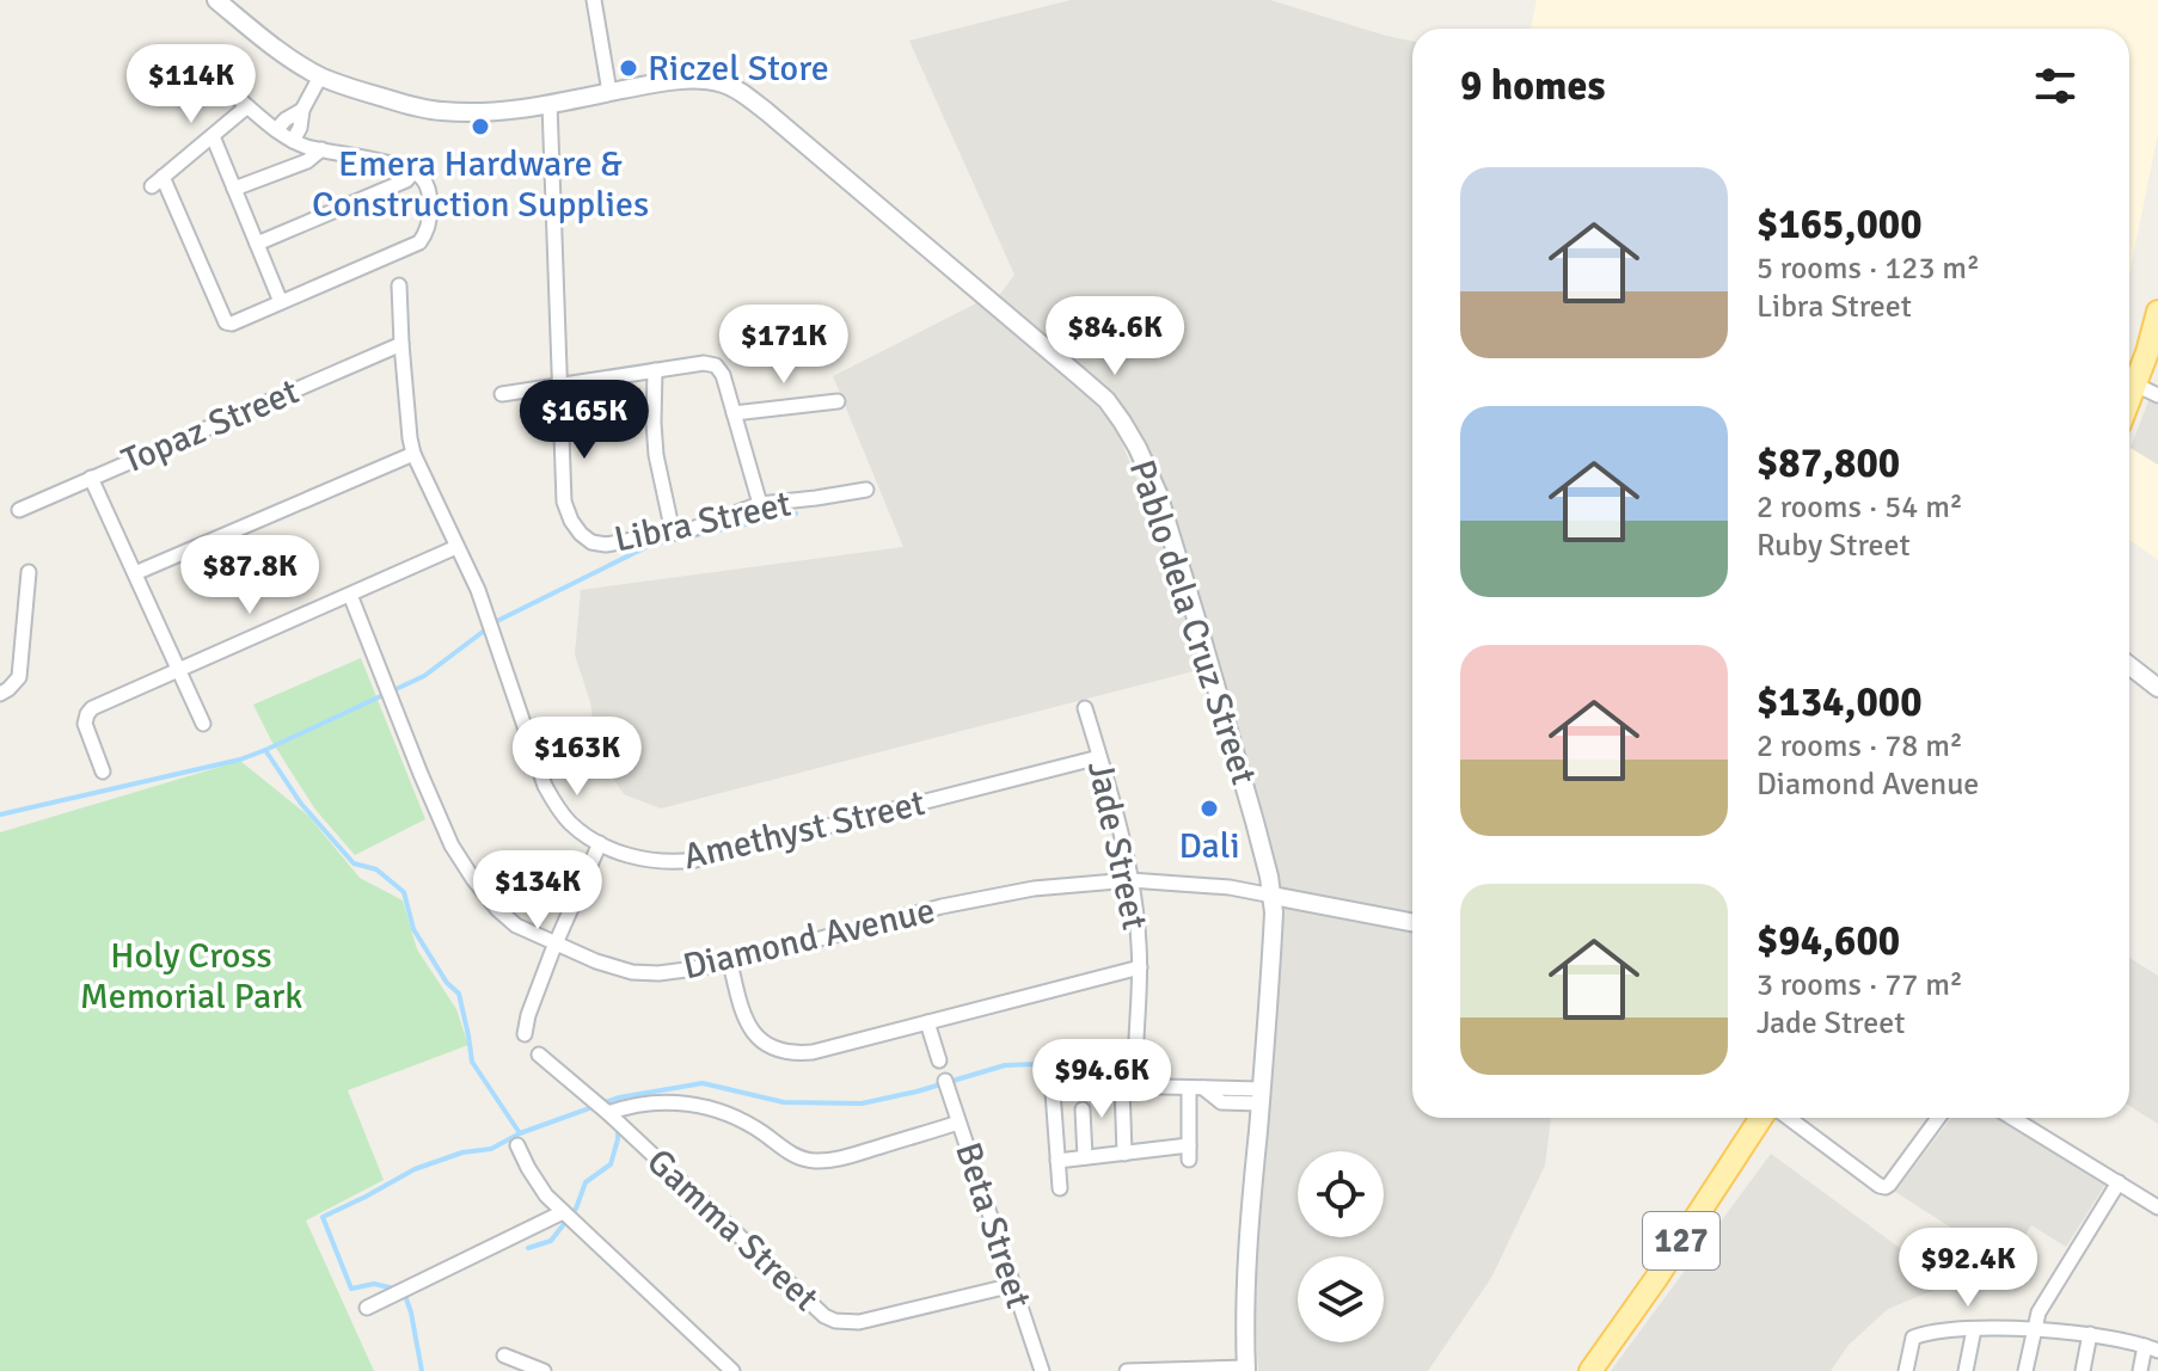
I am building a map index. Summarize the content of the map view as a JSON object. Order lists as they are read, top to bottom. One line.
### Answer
{"streets":{"main road":["127"],"street":["Topaz Street","Libra Street","Pablo dela Cruz Street","Amethyst Street","Jade Street","Diamond Avenue","Beta Street","Gamma Street"]},"crossings":[["Topaz Street","Amethyst Street"],["Libra Street","Pablo dela Cruz Street"],["Pablo dela Cruz Street","Diamond Avenue"],["Amethyst Street","Jade Street"],["Jade Street","Diamond Avenue"],["Beta Street","Gamma Street"]],"parks":["Holy Cross Memorial Park"],"places":["Riczel Store","Emera Hardware & Construction Supplies","Dali"],"page":{"heading":"9 homes","price":["$114K","$84.6K","$171K","$165K","$87.8K","$163K","$134K","$94.6K","$92.4K"],"list":[{"name":"$165,000","note":"5 rooms · 123 m² · Libra Street"},{"name":"$87,800","note":"2 rooms · 54 m² · Ruby Street"},{"name":"$134,000","note":"2 rooms · 78 m² · Diamond Avenue"},{"name":"$94,600","note":"3 rooms · 77 m² · Jade Street"}]}}
